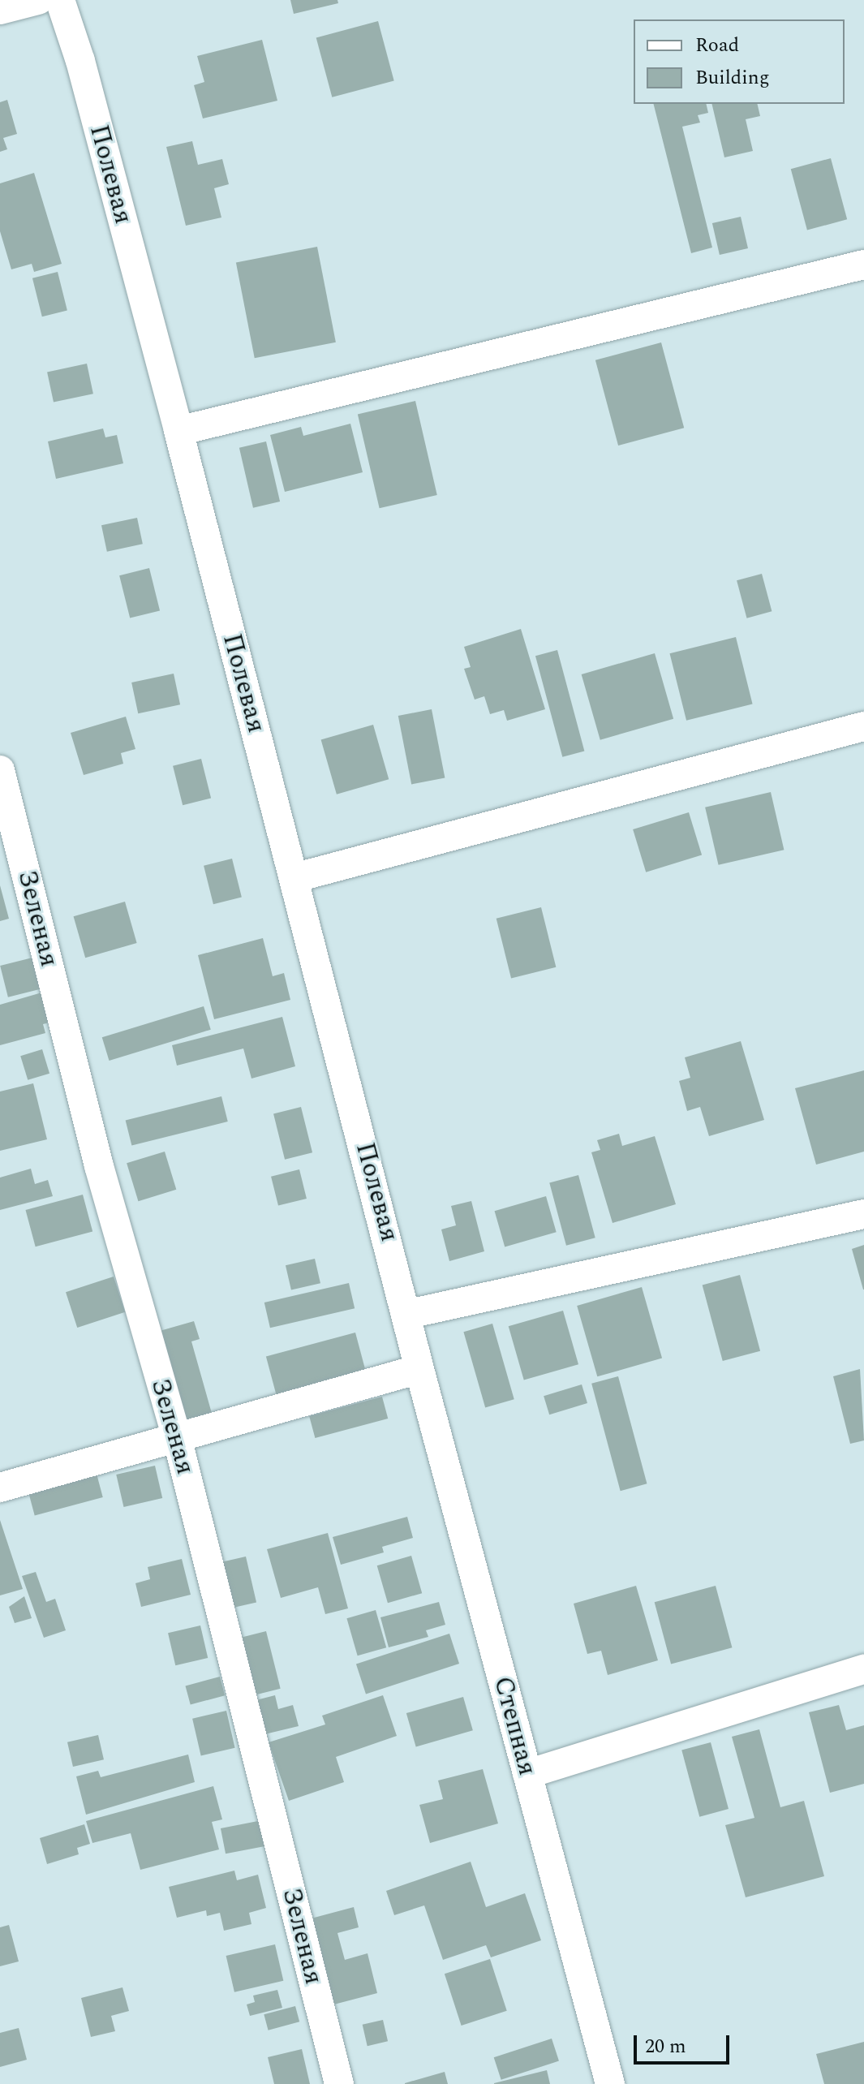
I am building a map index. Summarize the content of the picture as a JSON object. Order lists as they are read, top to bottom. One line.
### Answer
{"streets":{"street":["Полевая","Зеленая","Степная"]},"crossings":[["Полевая","Степная"]],"legend":["Road","Building"],"scale_bar":"20 m"}
